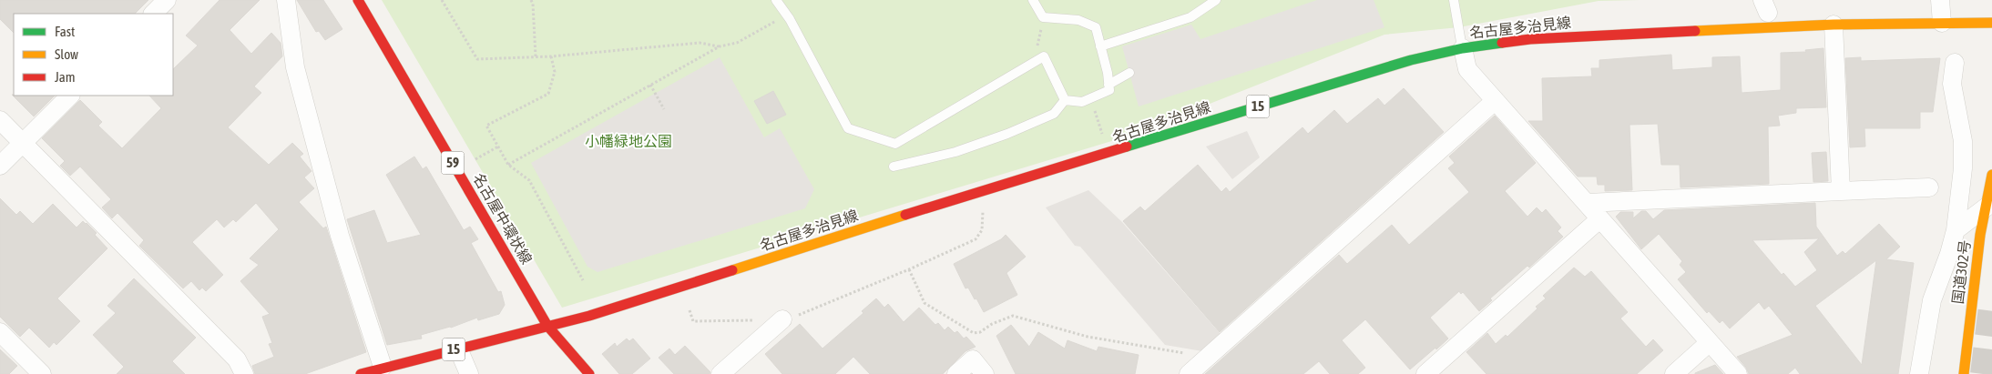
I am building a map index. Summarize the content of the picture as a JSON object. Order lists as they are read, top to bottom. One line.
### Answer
{"streets":{"main road":["名古屋多治見線","15","59","名古屋中環状線","国道302号"]},"crossings":[["名古屋多治見線","名古屋中環状線"]],"parks":["小幡緑地公園"],"legend":["Fast","Slow","Jam"]}
